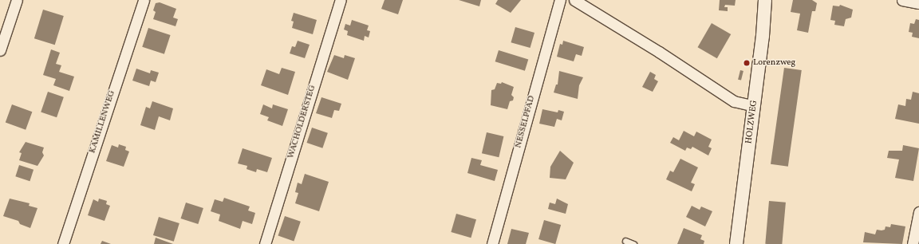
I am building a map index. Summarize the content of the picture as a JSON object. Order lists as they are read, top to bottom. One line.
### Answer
{"streets":{"street":["KAMILLENWEG","WACHOLDERSTEG","NESSELPFAD","HOLZWEG"]},"places":["Lorenzweg"]}
